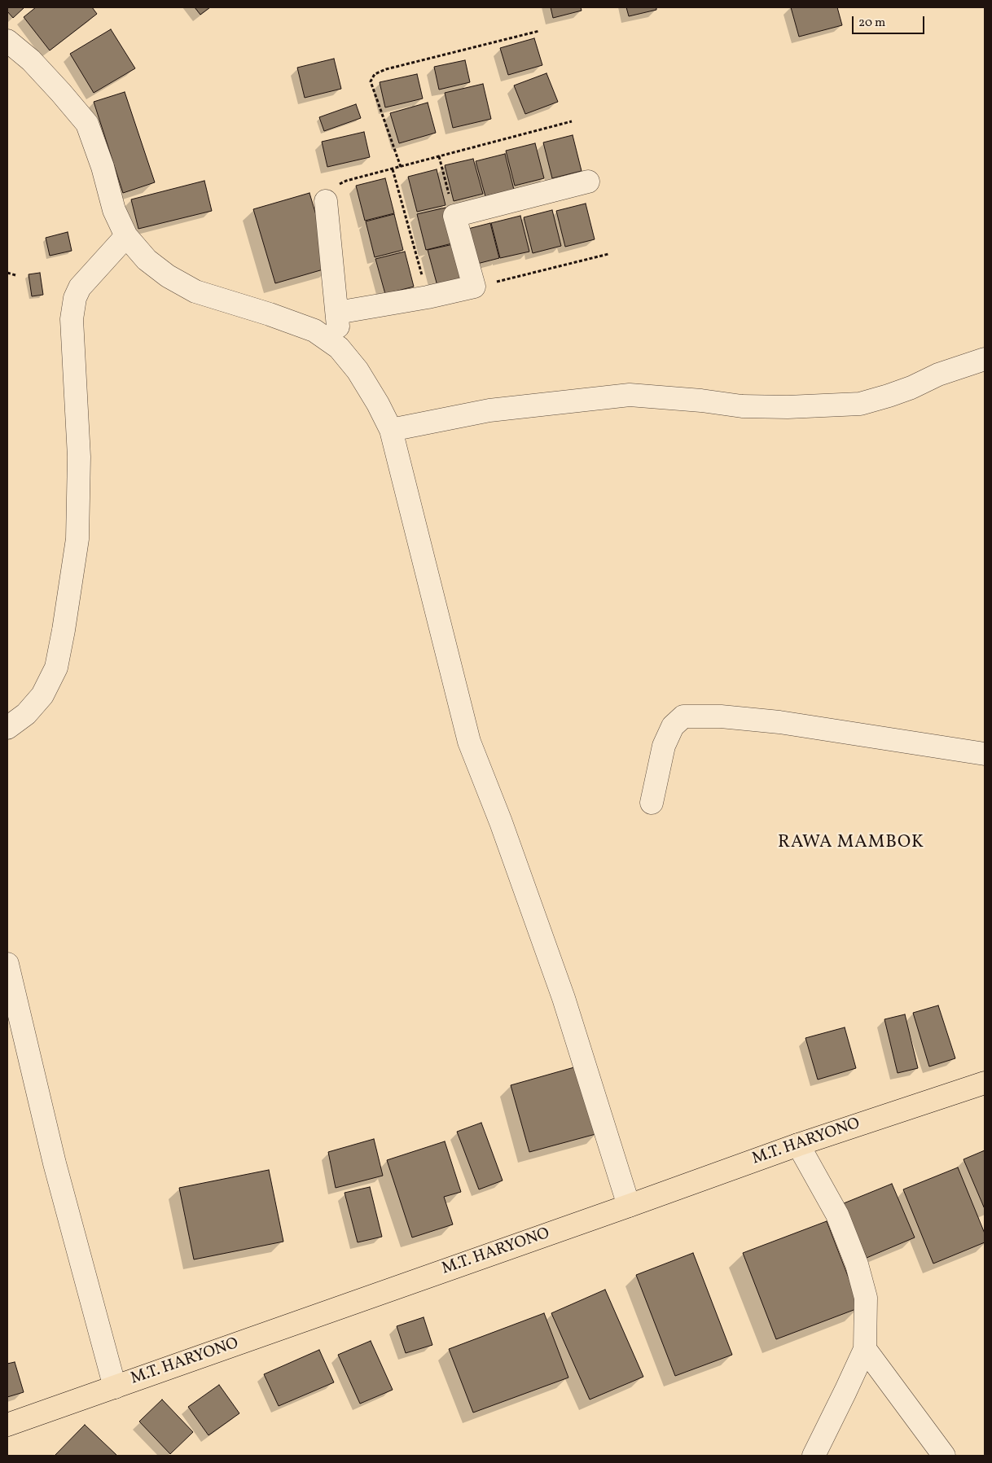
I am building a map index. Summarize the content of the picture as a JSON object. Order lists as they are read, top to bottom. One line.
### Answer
{"streets":{"highway":["M.T. HARYONO"]},"districts":["RAWA MAMBOK"],"scale_bar":"20 m"}
